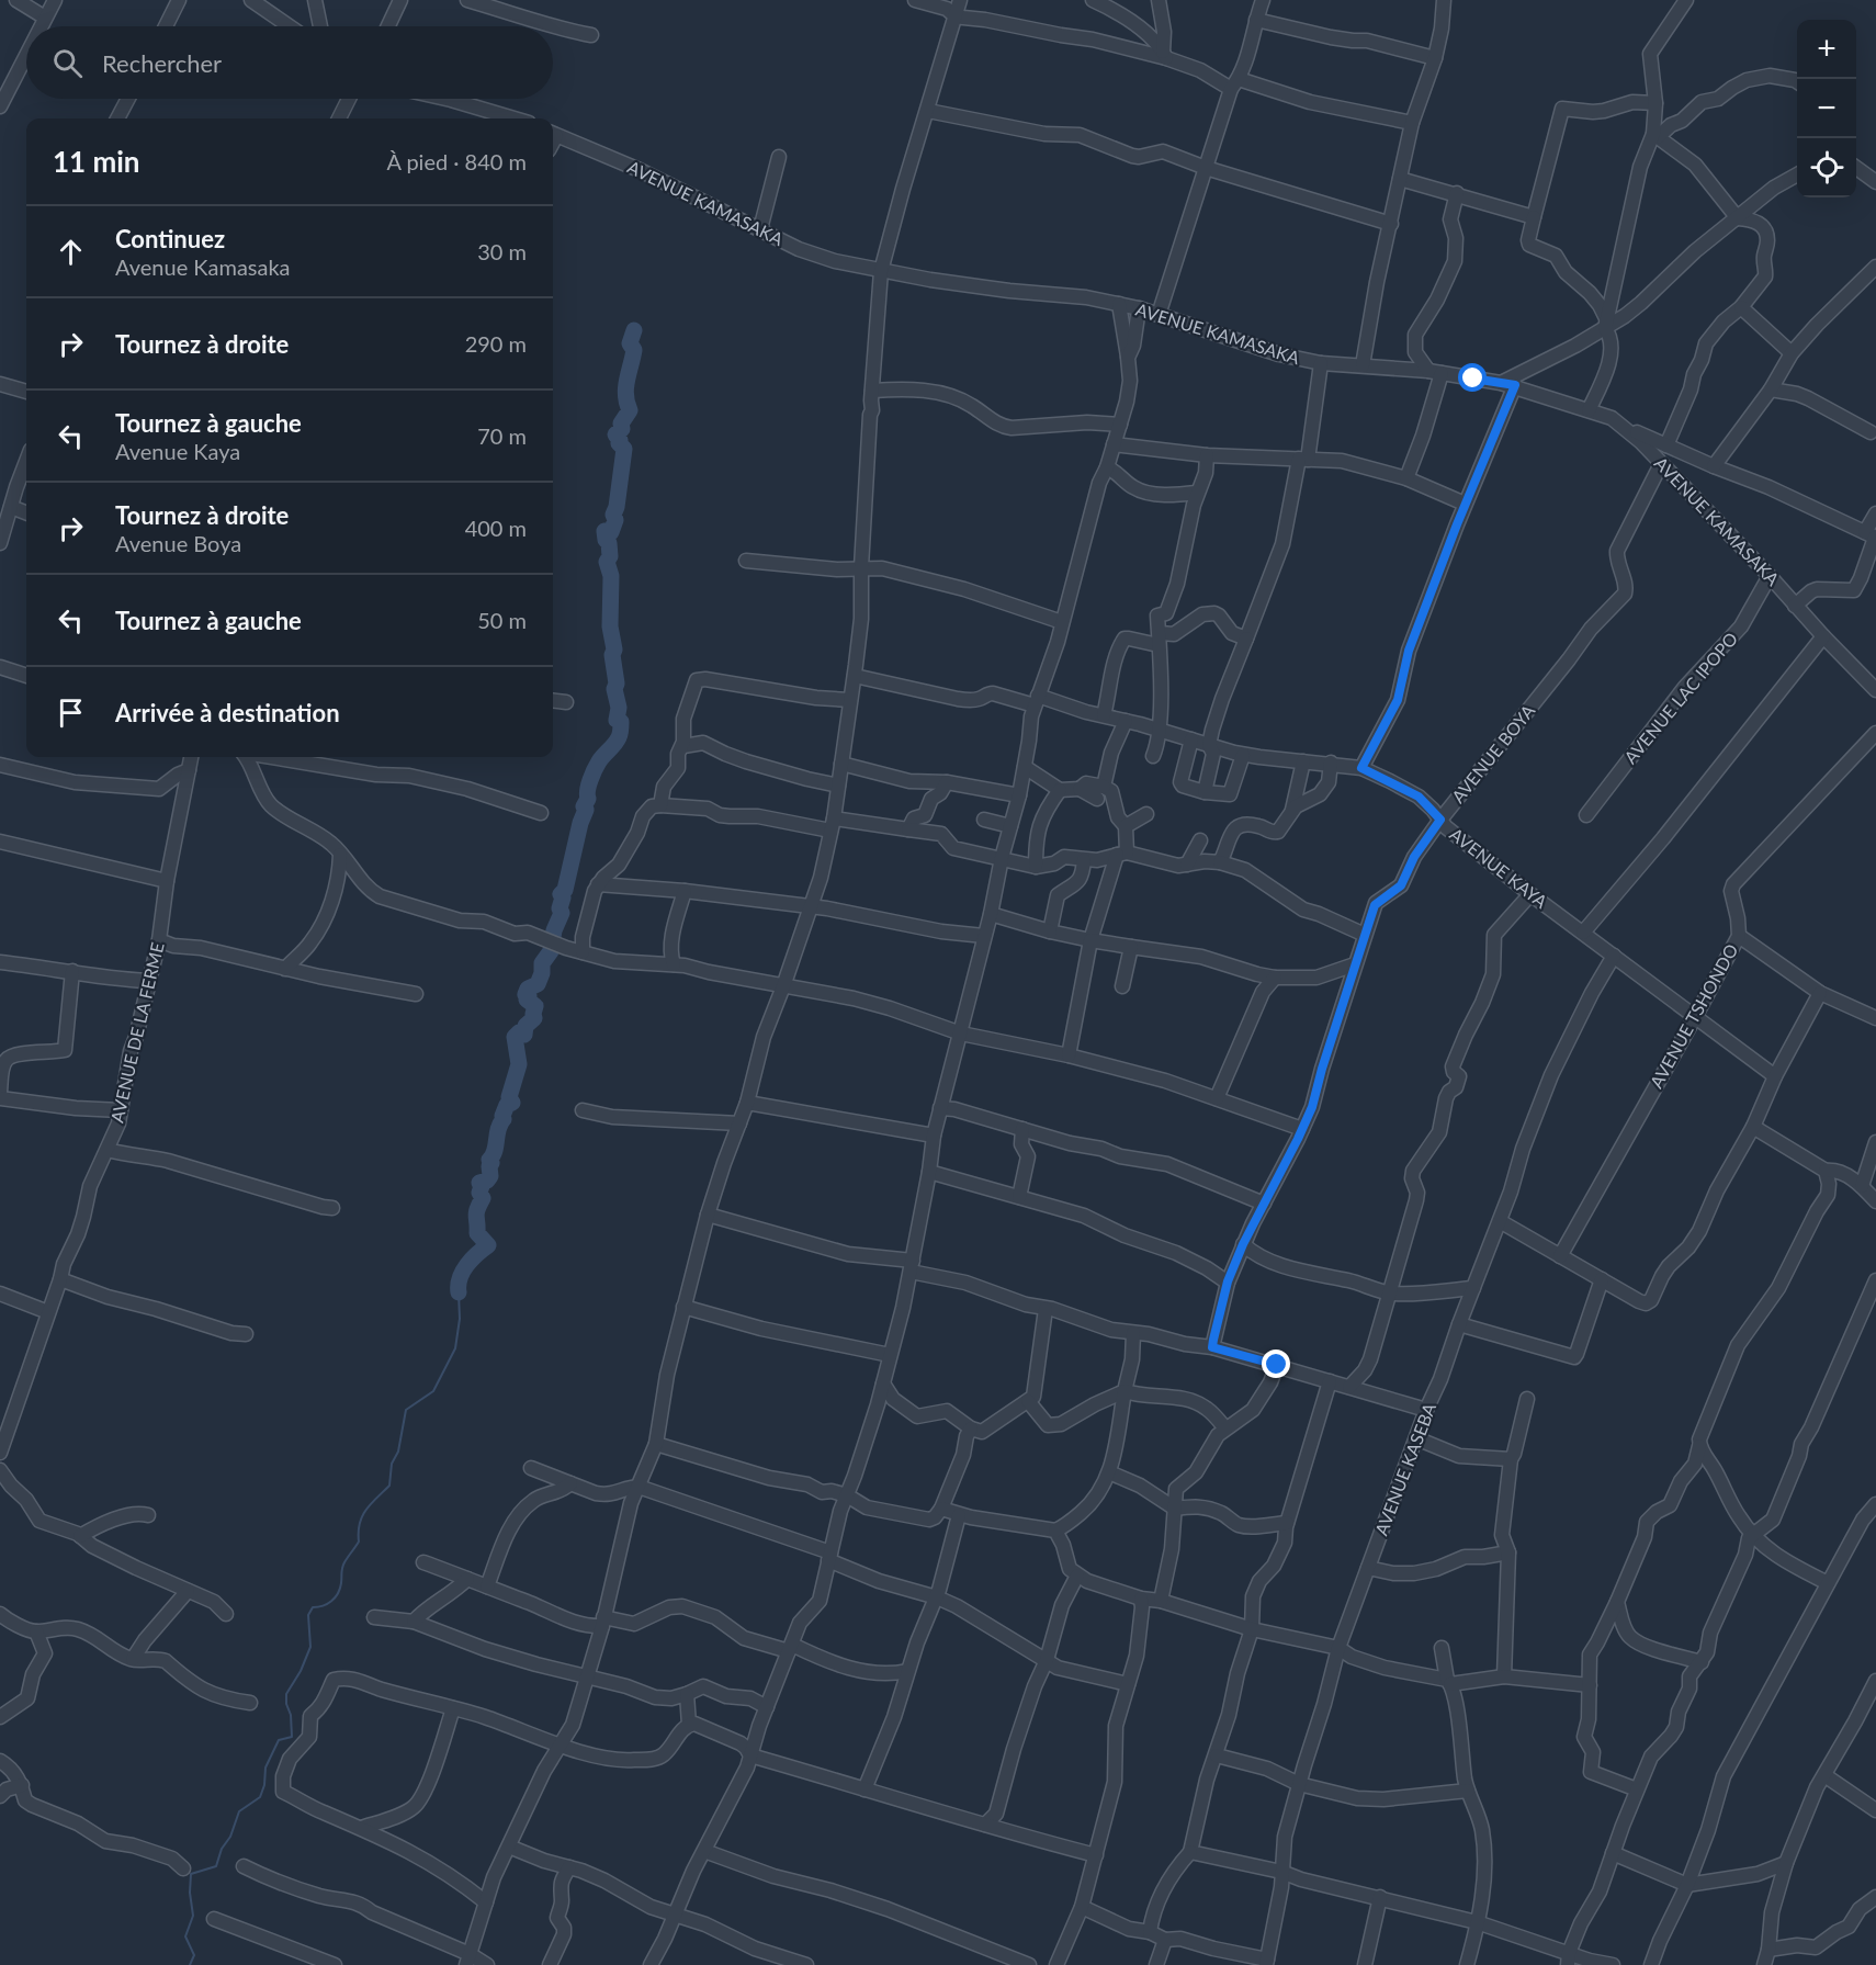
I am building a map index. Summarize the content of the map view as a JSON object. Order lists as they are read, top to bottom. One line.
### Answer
{"streets":{"street":["AVENUE KAMASAKA","AVENUE LAC IPOPO","AVENUE BOYA","AVENUE KAYA","AVENUE TSHONDO","AVENUE DE LA FERME","AVENUE KASEBA"]},"crossings":[["AVENUE KAMASAKA","AVENUE LAC IPOPO"],["AVENUE KAMASAKA","AVENUE BOYA"],["AVENUE BOYA","AVENUE KAYA"],["AVENUE KAYA","AVENUE TSHONDO"],["AVENUE KAYA","AVENUE KASEBA"]],"page":{"map_buttons":["+","−"],"search":"Rechercher","heading":["11 min","À pied · 840 m"],"list":[["Continuez","Avenue Kamasaka","30 m"],["Tournez à droite","290 m"],["Tournez à gauche","Avenue Kaya","70 m"],["Tournez à droite","Avenue Boya","400 m"],["Tournez à gauche","50 m"],"Arrivée à destination"]}}
